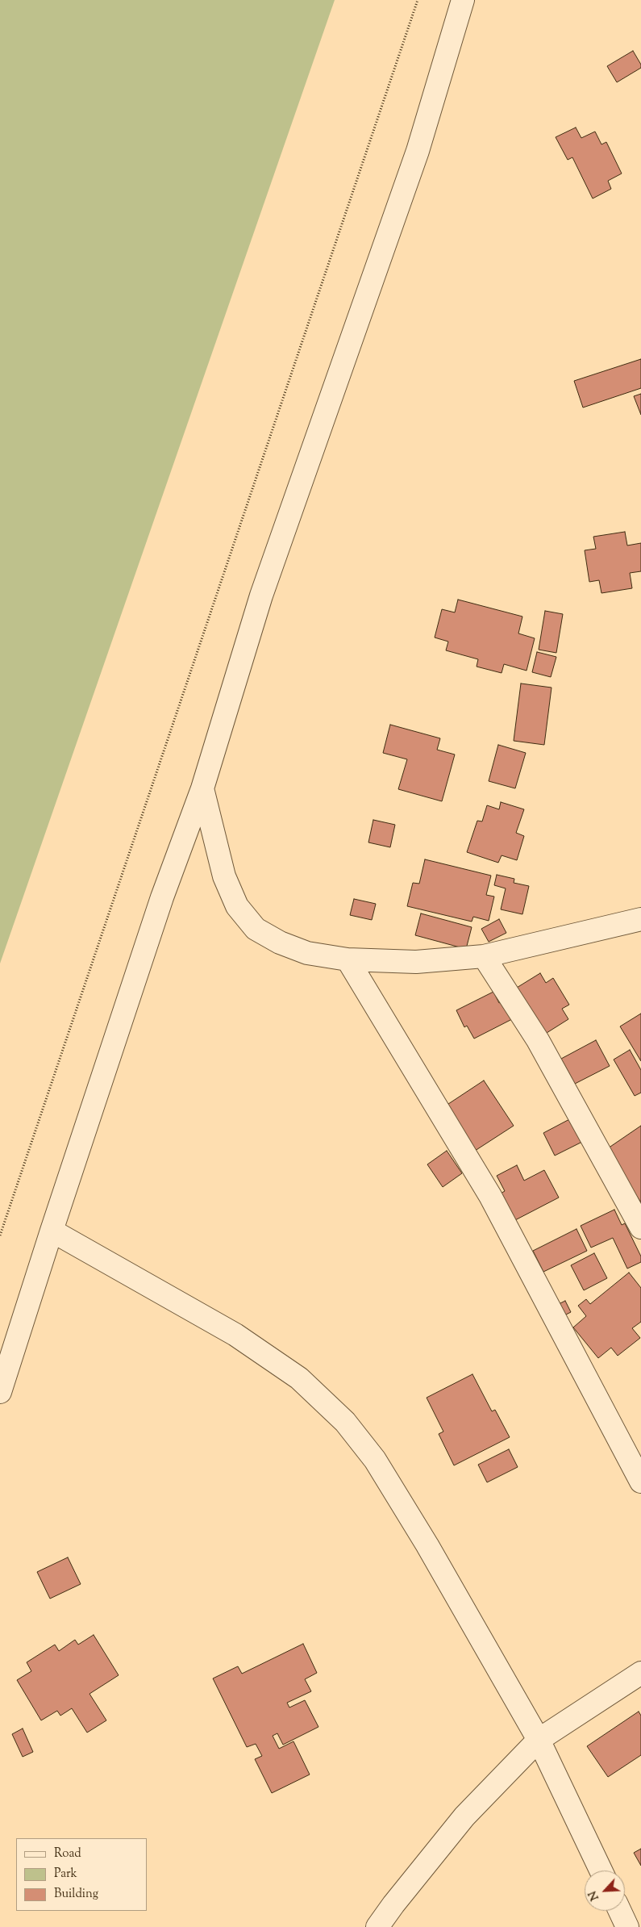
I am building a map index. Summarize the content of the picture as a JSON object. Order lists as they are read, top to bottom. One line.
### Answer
{"legend":["Road","Park","Building"],"north":"bottom left"}
